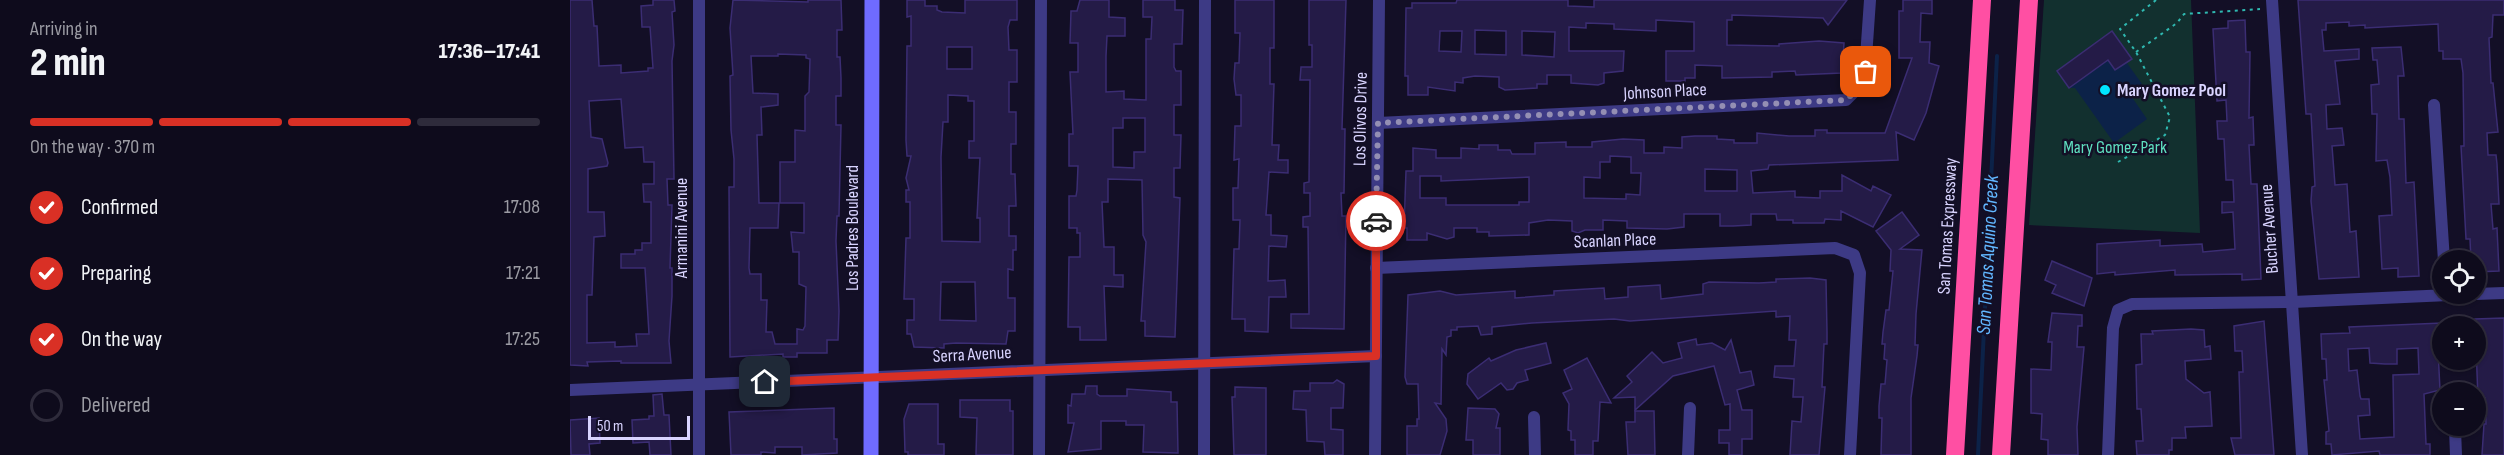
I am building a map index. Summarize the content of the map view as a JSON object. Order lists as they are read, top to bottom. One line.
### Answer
{"streets":{"highway":["San Tomas Expressway"],"street":["Johnson Place","Los Olivos Drive","Armanini Avenue","Los Padres Boulevard","Bucher Avenue","Scanlan Place","Serra Avenue"]},"crossings":[["Johnson Place","Los Olivos Drive"],["Los Olivos Drive","Scanlan Place"],["Los Olivos Drive","Serra Avenue"],["Armanini Avenue","Serra Avenue"],["Los Padres Boulevard","Serra Avenue"]],"water":["San Tomas Aquino Creek"],"parks":["Mary Gomez Park"],"places":["Mary Gomez Pool"],"scale_bar":"50 m","page":{"heading":["2 min","Arriving in","17:36–17:41"],"bar":"On the way · 370 m","list":[["Confirmed","17:08"],["Preparing","17:21"],["On the way","17:25"],"Delivered"],"map_buttons":["+","−"],"scale":"50 m"}}
